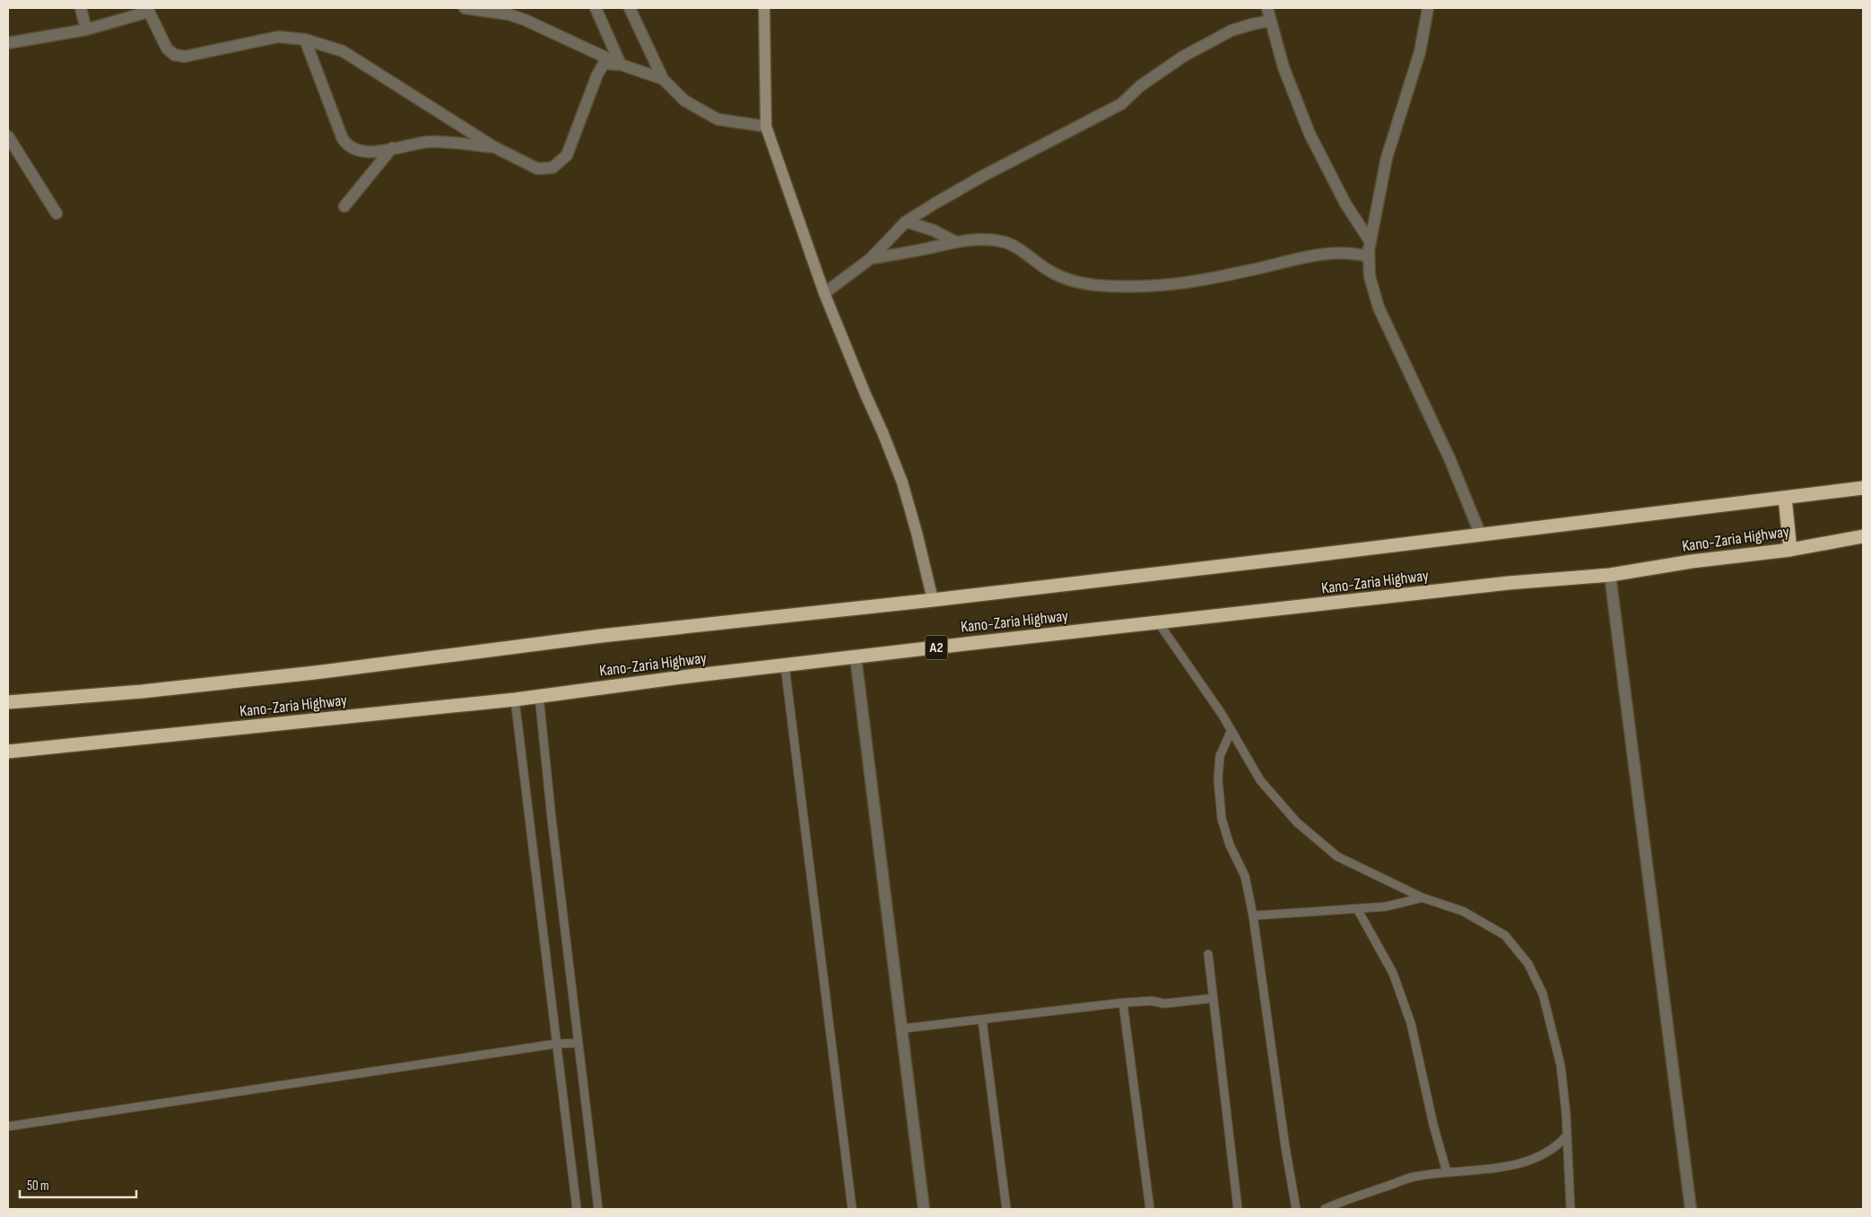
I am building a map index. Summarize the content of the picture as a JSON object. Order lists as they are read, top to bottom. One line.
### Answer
{"streets":{"highway":["Kano-Zaria Highway","A2"]},"scale_bar":"50 m"}
